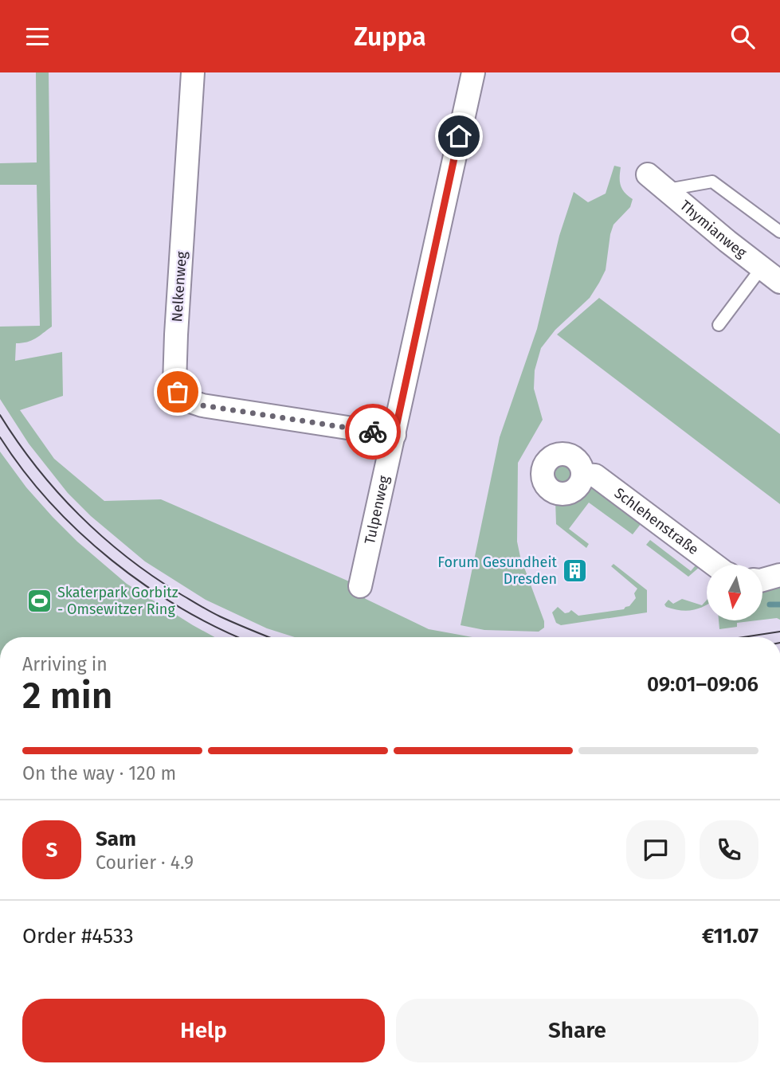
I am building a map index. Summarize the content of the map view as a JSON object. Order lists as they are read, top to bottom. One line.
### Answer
{"streets":{"street":["Thymianweg","Nelkenweg","Tulpenweg","Schlehenstraße"]},"crossings":[["Nelkenweg","Tulpenweg"]],"places":{"building":["Forum Gesundheit Dresden"],"sports":["Skaterpark Gorbitz - Omsewitzer Ring"]},"north":"bottom","page":{"header":"Zuppa","heading":["2 min","Arriving in","09:01–09:06"],"panel":["Sam","Courier · 4.9","Order #4533","€11.07"],"bar":"On the way · 120 m","round":"S","buttons":["Help","Share"]}}
